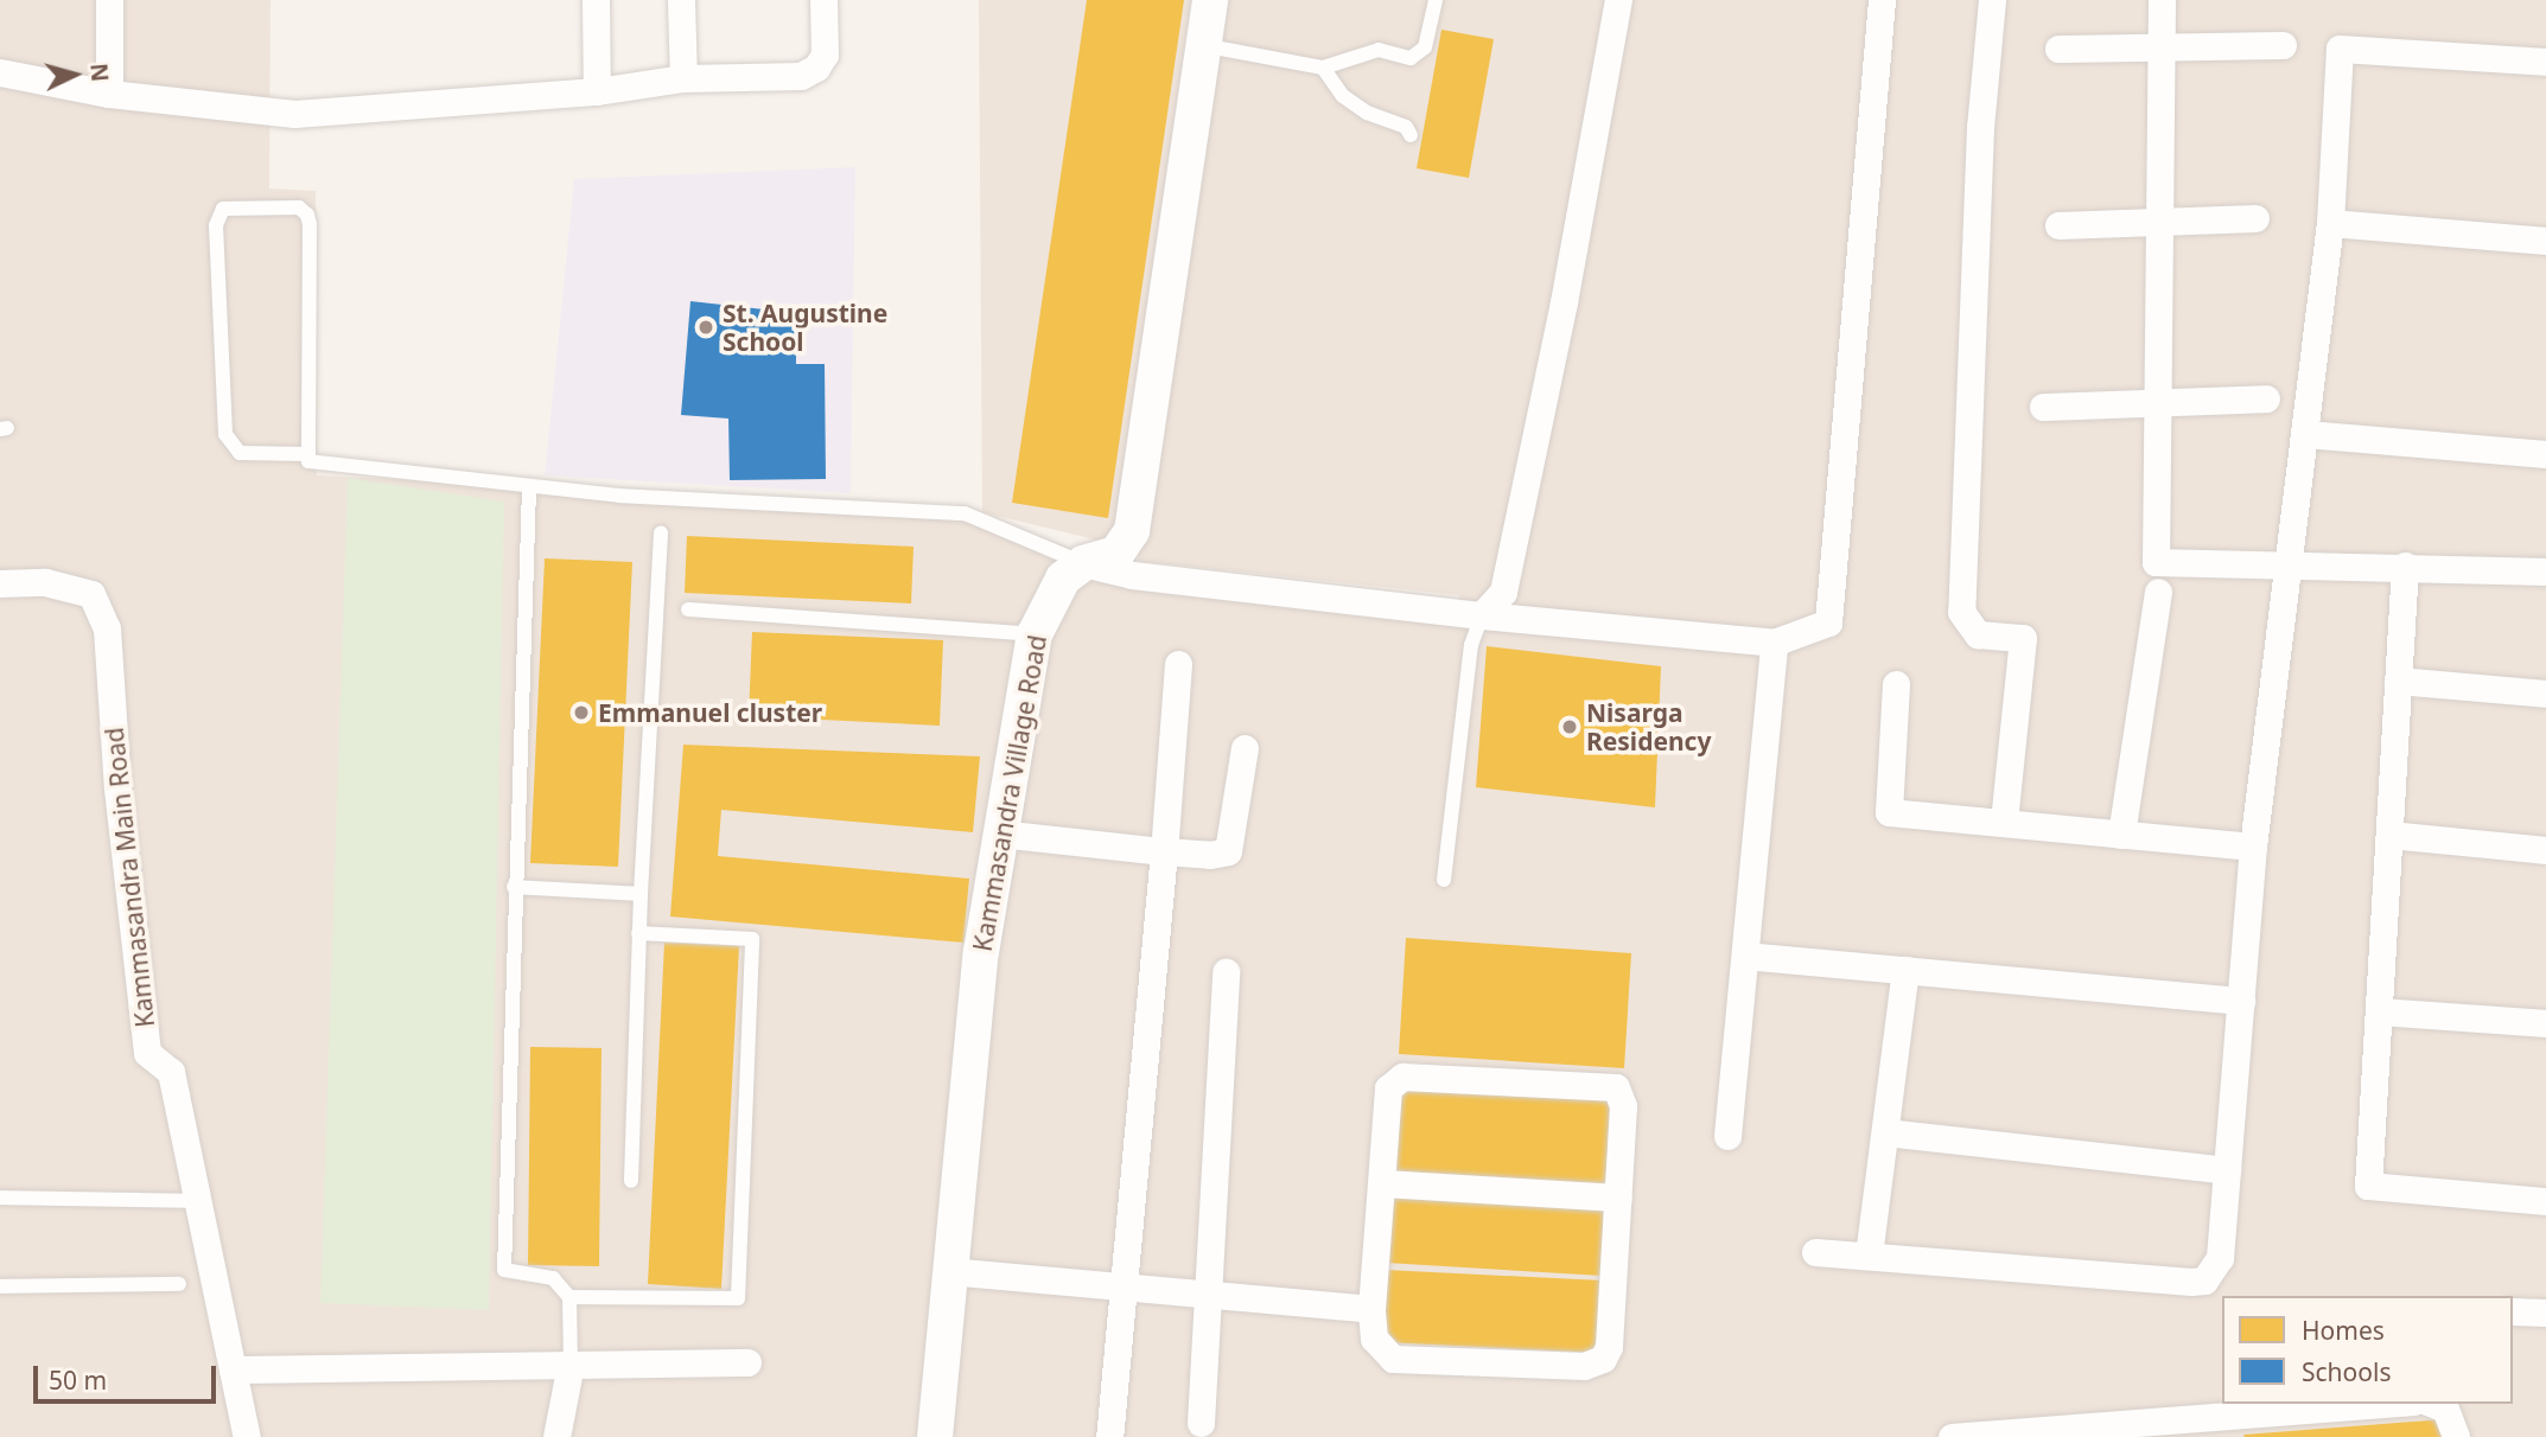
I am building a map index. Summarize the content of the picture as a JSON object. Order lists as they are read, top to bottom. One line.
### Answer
{"streets":{"street":["Kammasandra Village Road","Kammasandra Main Road"]},"places":["St. Augustine School","Emmanuel cluster","Nisarga Residency"],"legend":["Homes","Schools"],"scale_bar":"50 m","north":"right"}
